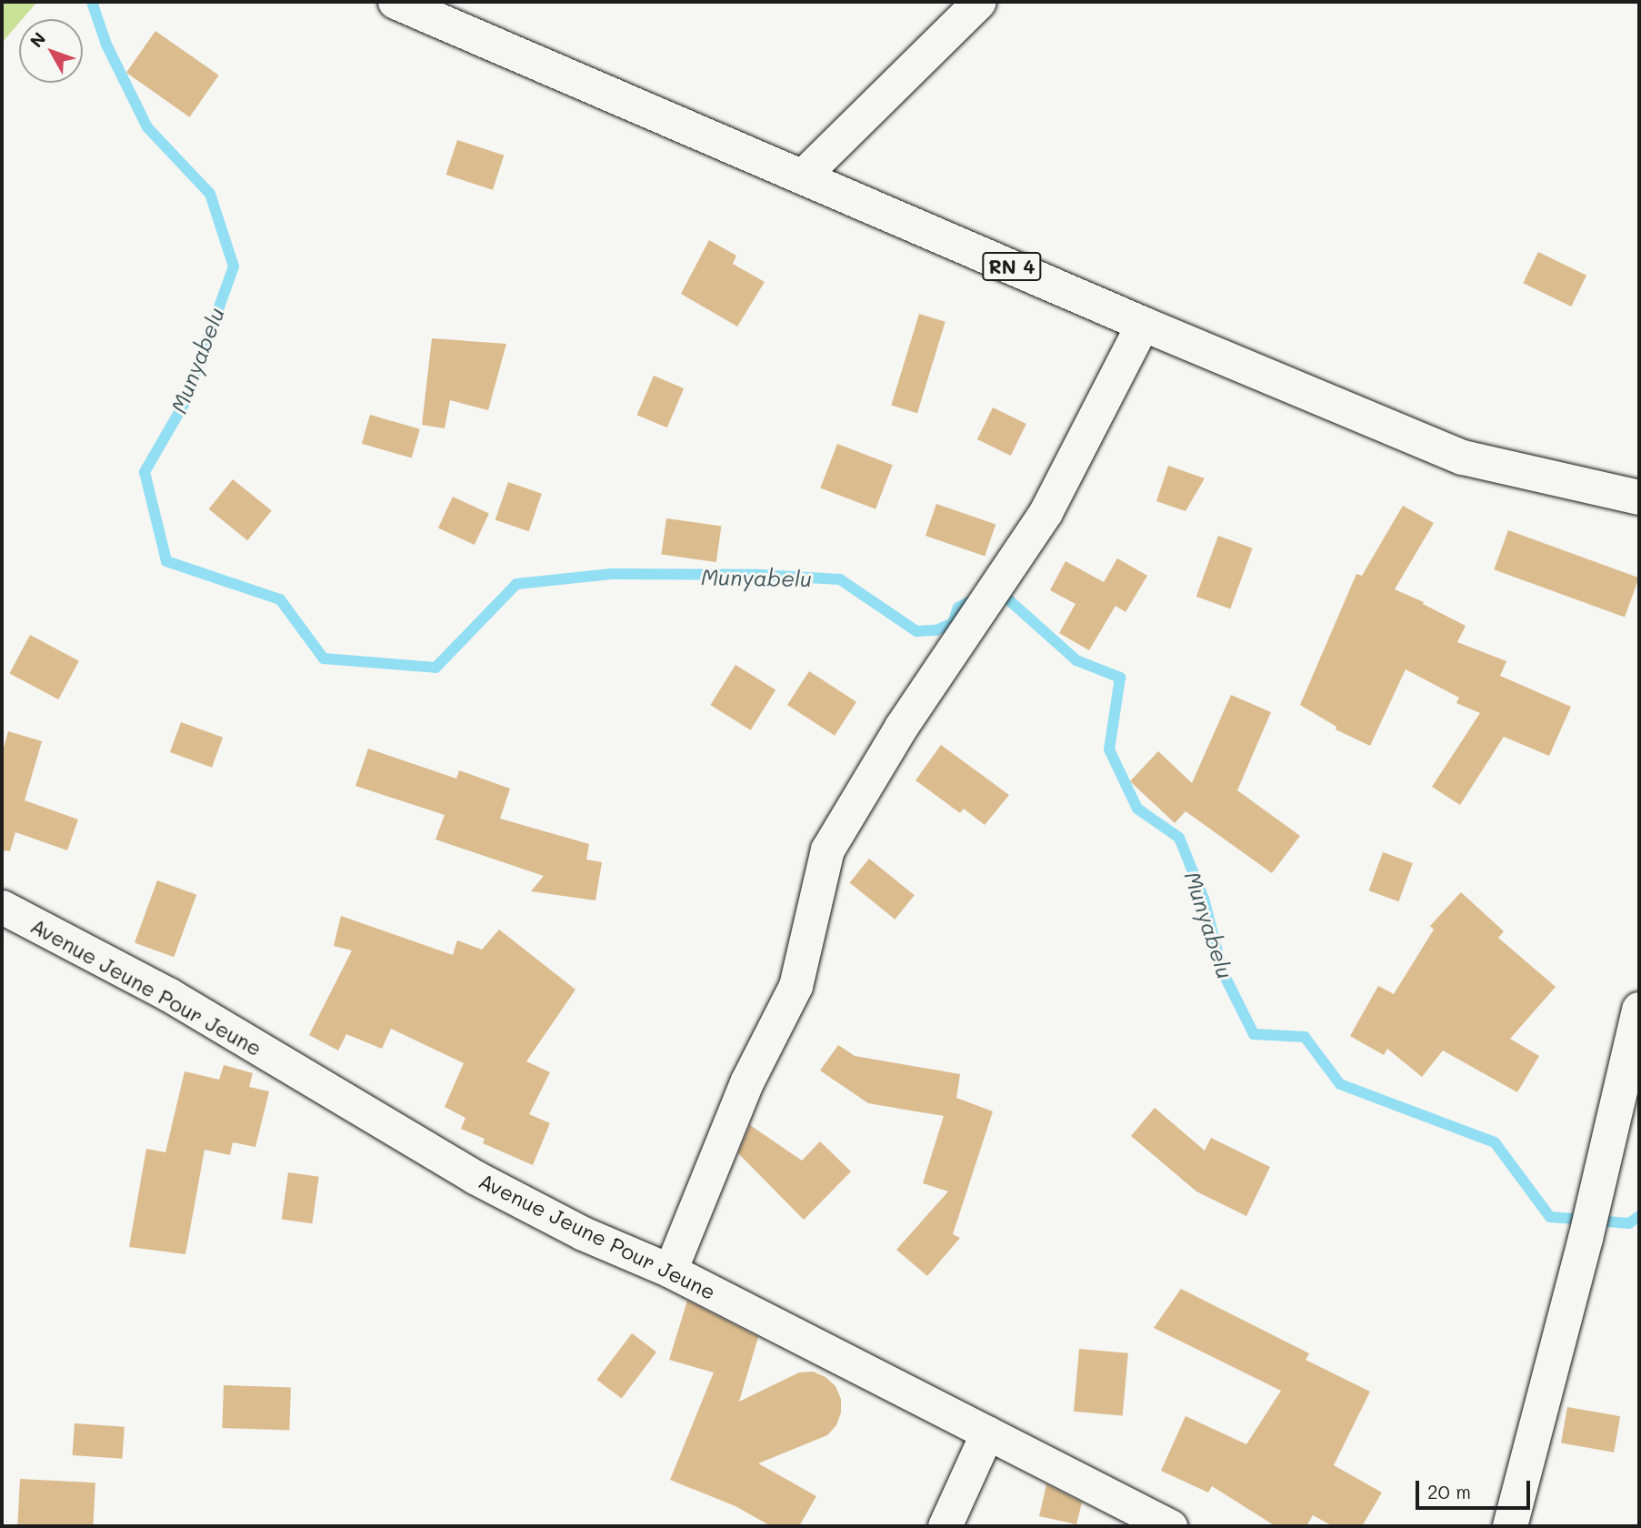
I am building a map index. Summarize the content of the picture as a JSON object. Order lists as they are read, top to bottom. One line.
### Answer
{"streets":{"main road":["RN 4"],"street":["Avenue Jeune Pour Jeune"]},"water":["Munyabelu"],"scale_bar":"20 m","north":"top left"}
